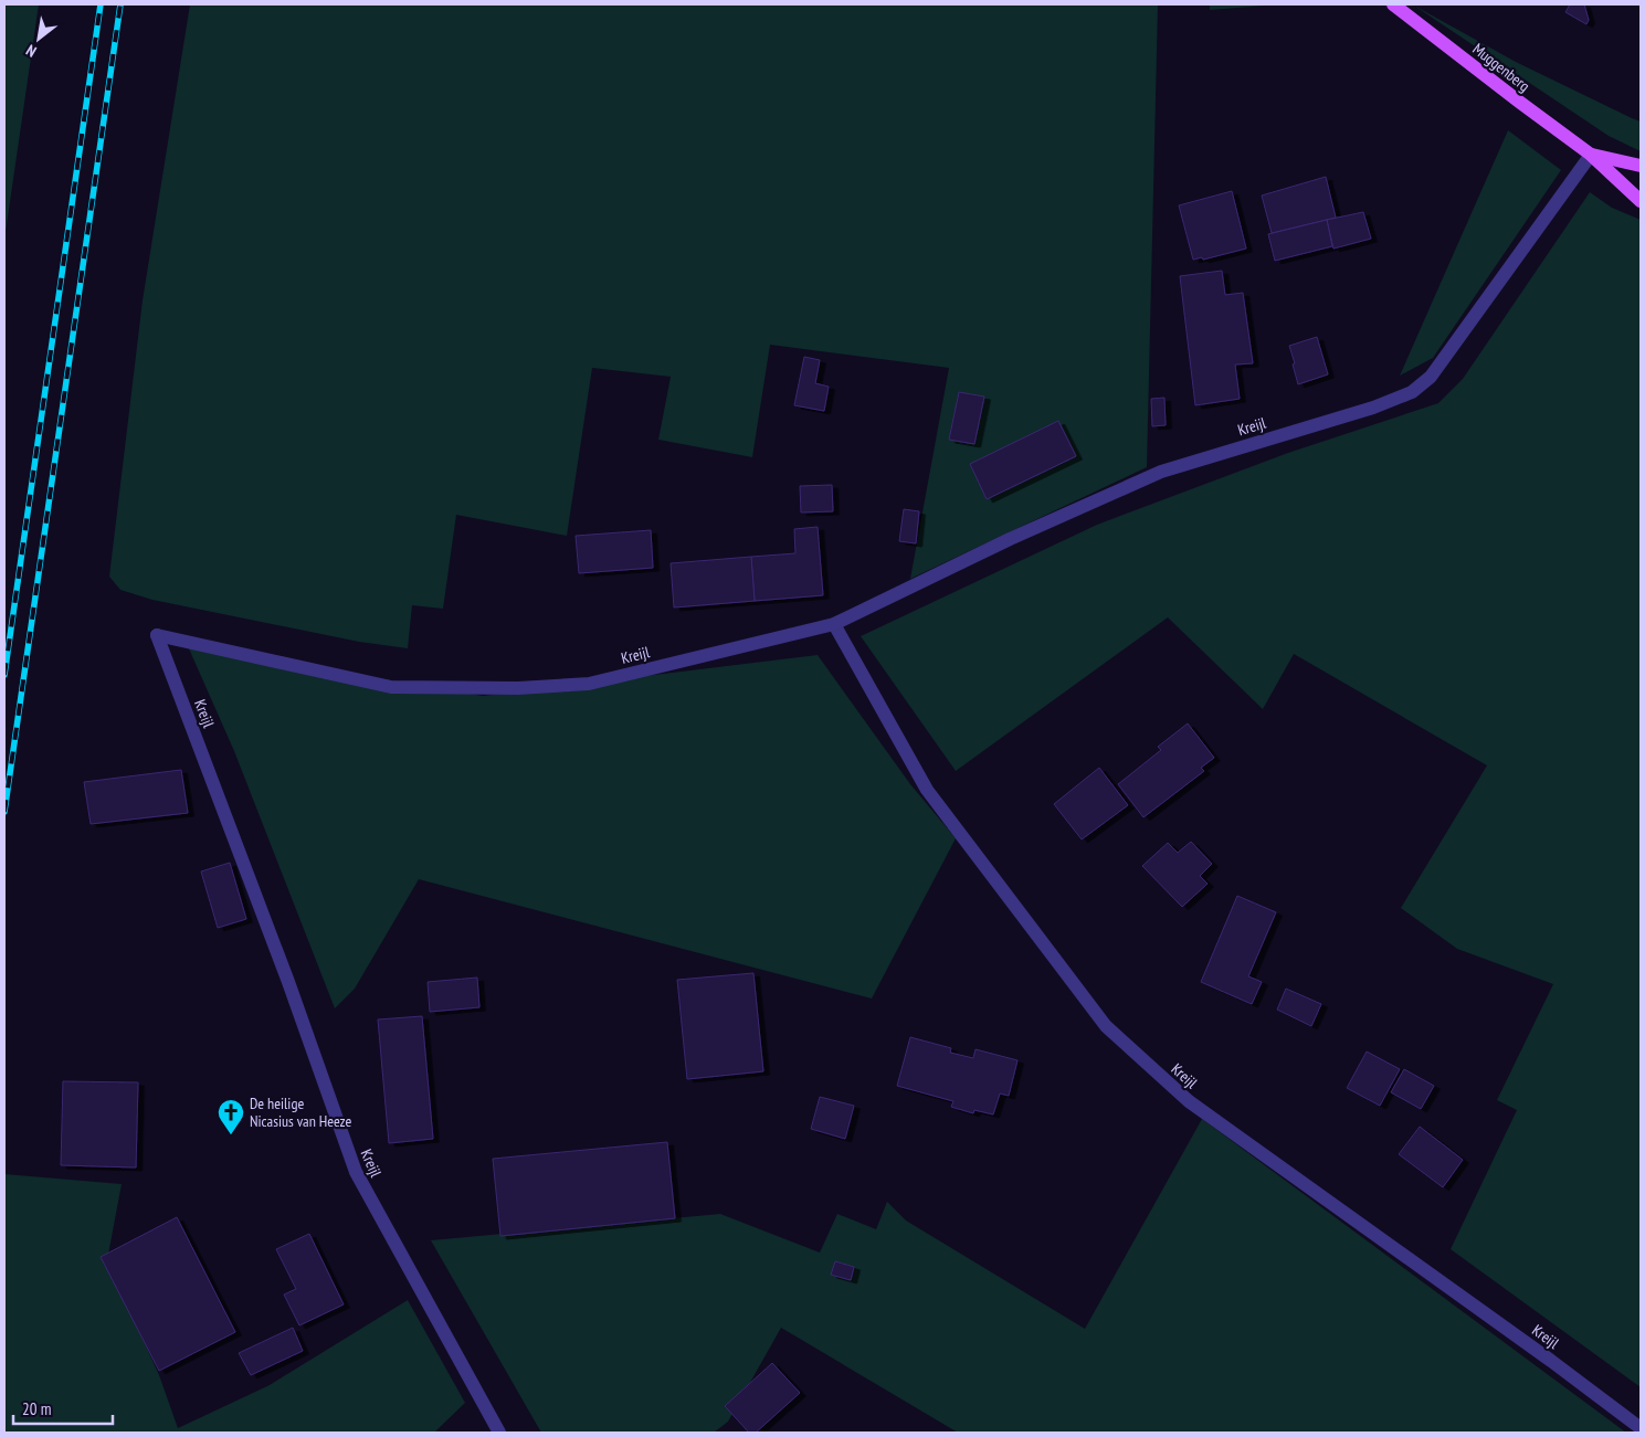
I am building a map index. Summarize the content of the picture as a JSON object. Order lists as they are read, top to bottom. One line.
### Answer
{"streets":{"main road":["Muggenberg"],"street":["Kreijl"]},"crossings":[["Muggenberg","Kreijl"]],"places":{"church":["De heilige Nicasius van Heeze"]},"scale_bar":"20 m","north":"bottom left"}
